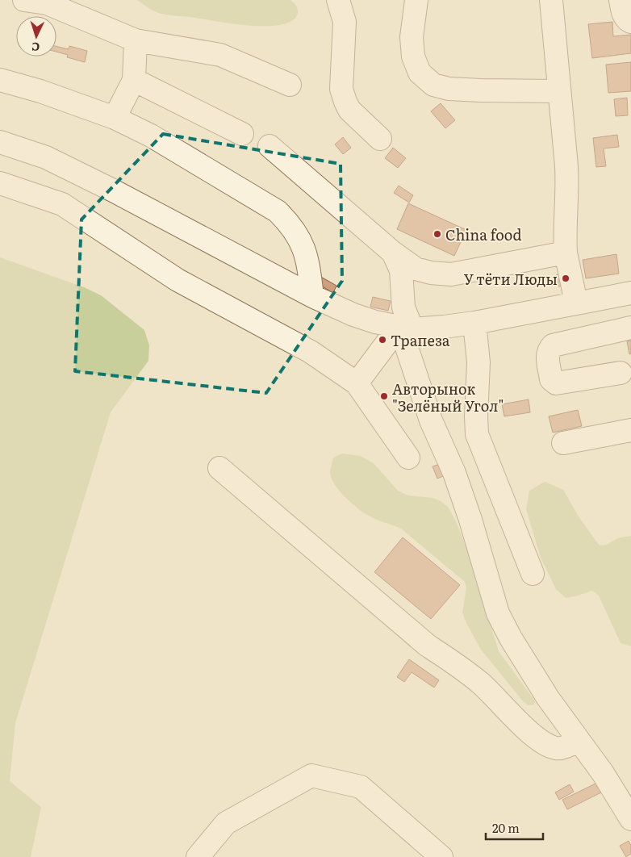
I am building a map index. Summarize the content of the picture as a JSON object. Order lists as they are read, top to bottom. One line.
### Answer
{"places":["China food","У тёти Люды","Трапеза","Авторынок \"Зелёный Угол\""],"scale_bar":"20 m","north":"bottom"}
